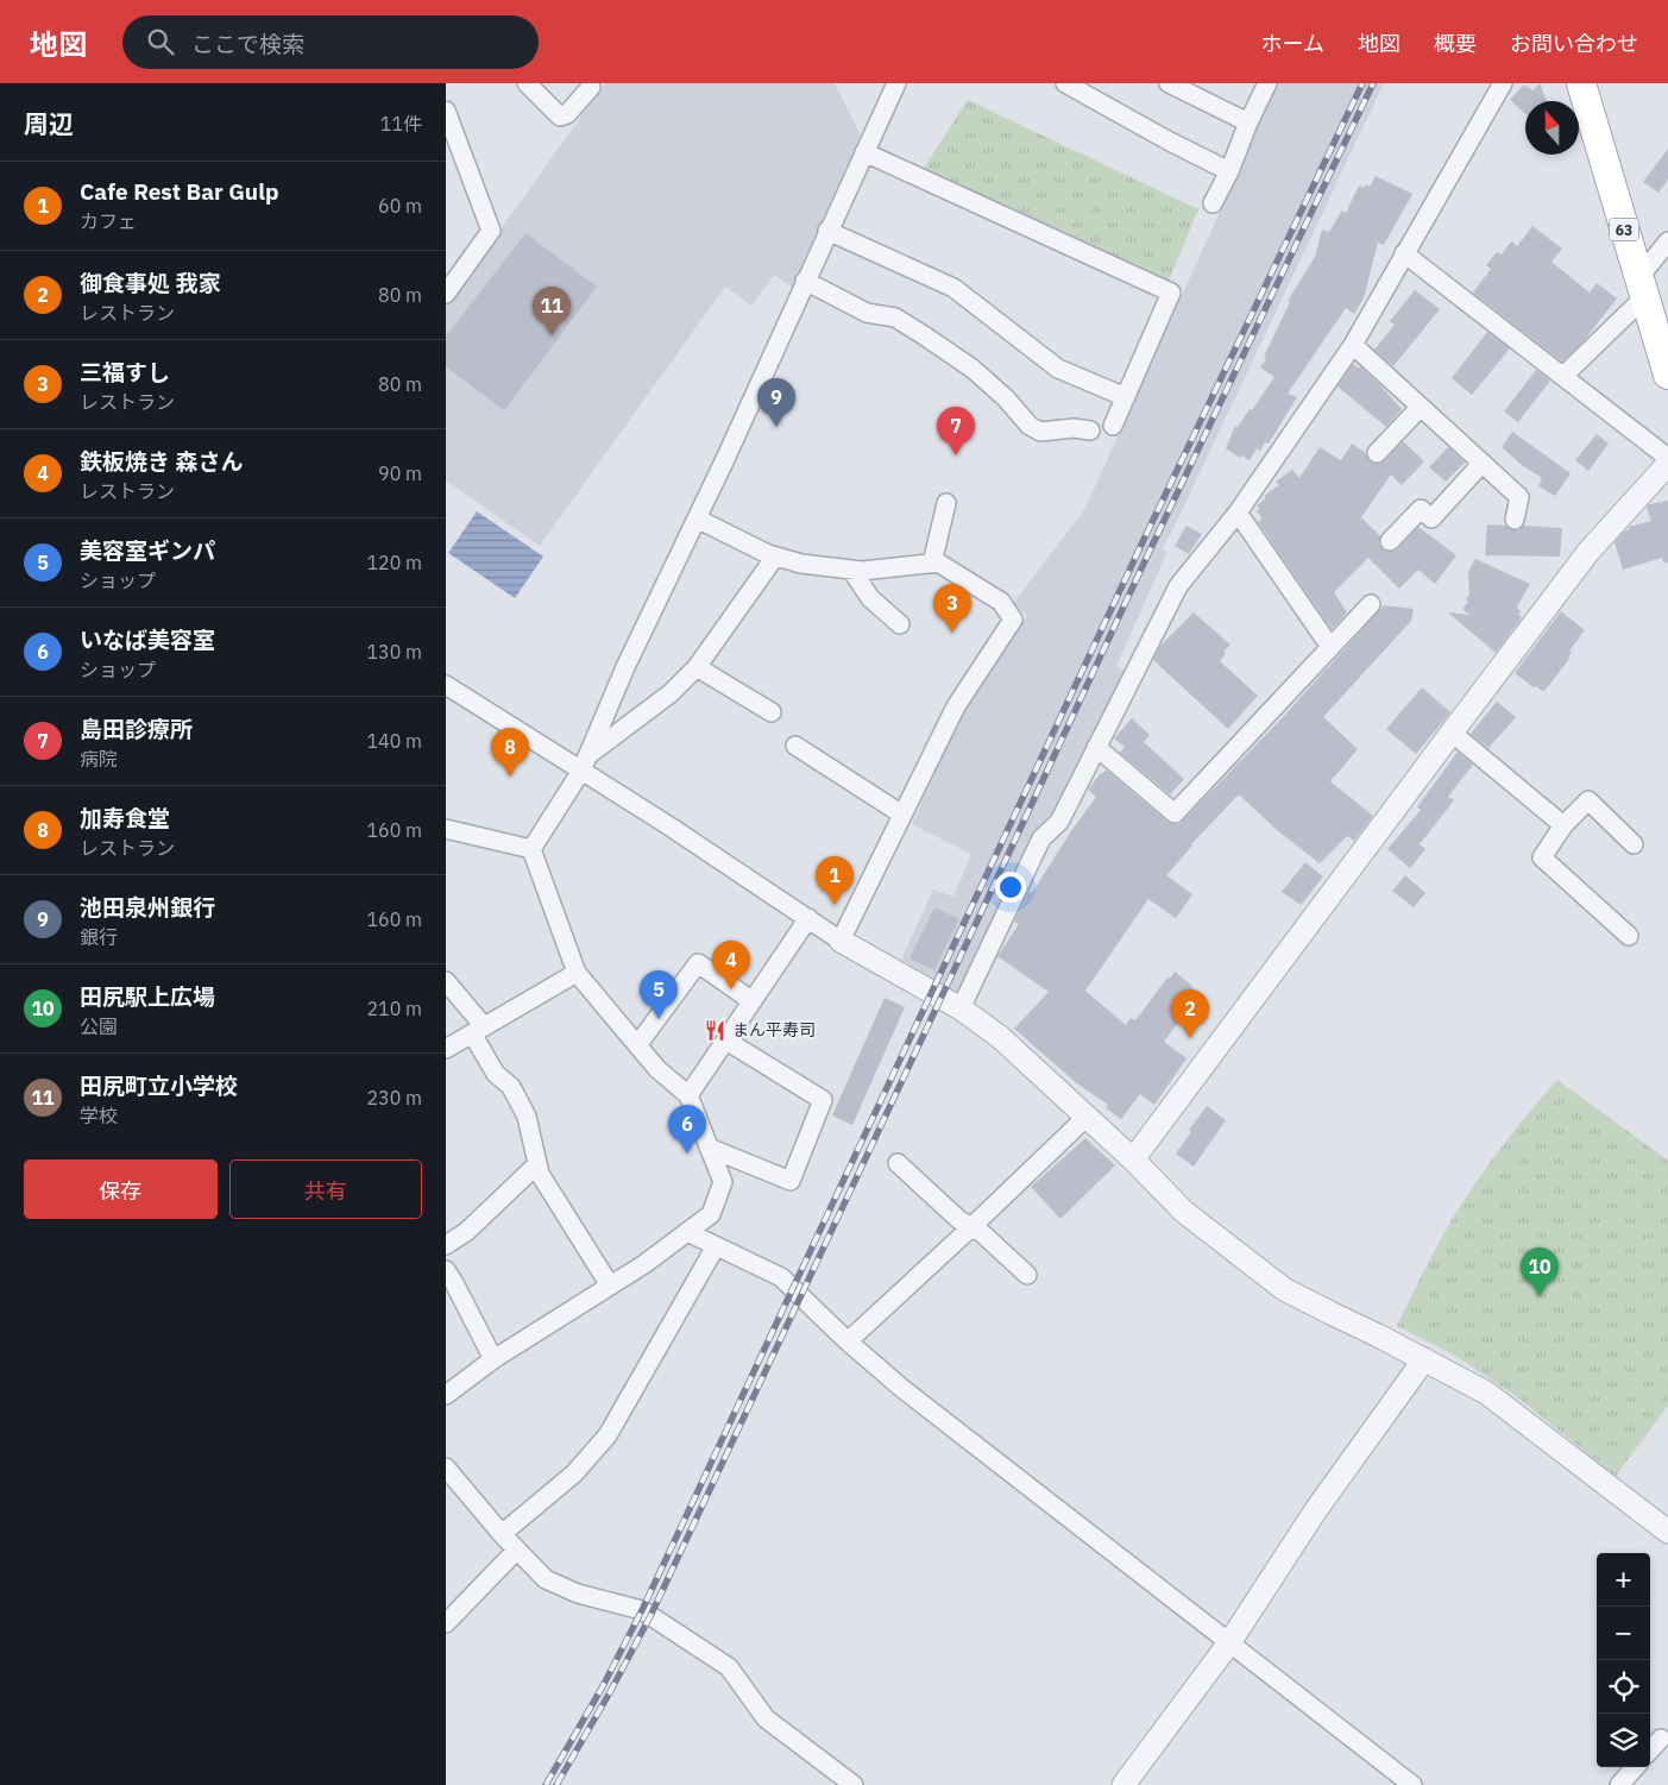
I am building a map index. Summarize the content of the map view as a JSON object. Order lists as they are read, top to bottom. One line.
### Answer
{"streets":{"main road":["63"]},"places":{"restaurant":["まん平寿司"]},"north":"top","page":{"header":"地図","search":"ここで検索","nav":["ホーム","地図","概要","お問い合わせ"],"heading":["周辺","11件"],"list":[{"mark":"1","name":"Cafe Rest Bar Gulp","note":"カフェ","value":"60 m"},{"mark":"2","name":"御食事処 我家","note":"レストラン","value":"80 m"},{"mark":"3","name":"三福すし","note":"レストラン","value":"80 m"},{"mark":"4","name":"鉄板焼き 森さん","note":"レストラン","value":"90 m"},{"mark":"5","name":"美容室ギンパ","note":"ショップ","value":"120 m"},{"mark":"6","name":"いなば美容室","note":"ショップ","value":"130 m"},{"mark":"7","name":"島田診療所","note":"病院","value":"140 m"},{"mark":"8","name":"加寿食堂","note":"レストラン","value":"160 m"},{"mark":"9","name":"池田泉州銀行","note":"銀行","value":"160 m"},{"mark":"10","name":"田尻駅上広場","note":"公園","value":"210 m"},{"mark":"11","name":"田尻町立小学校","note":"学校","value":"230 m"}],"pins":["11","9","7","3","8","1","4","5","2","6","10"],"buttons":["保存","共有"],"map_buttons":["+","−"]}}
